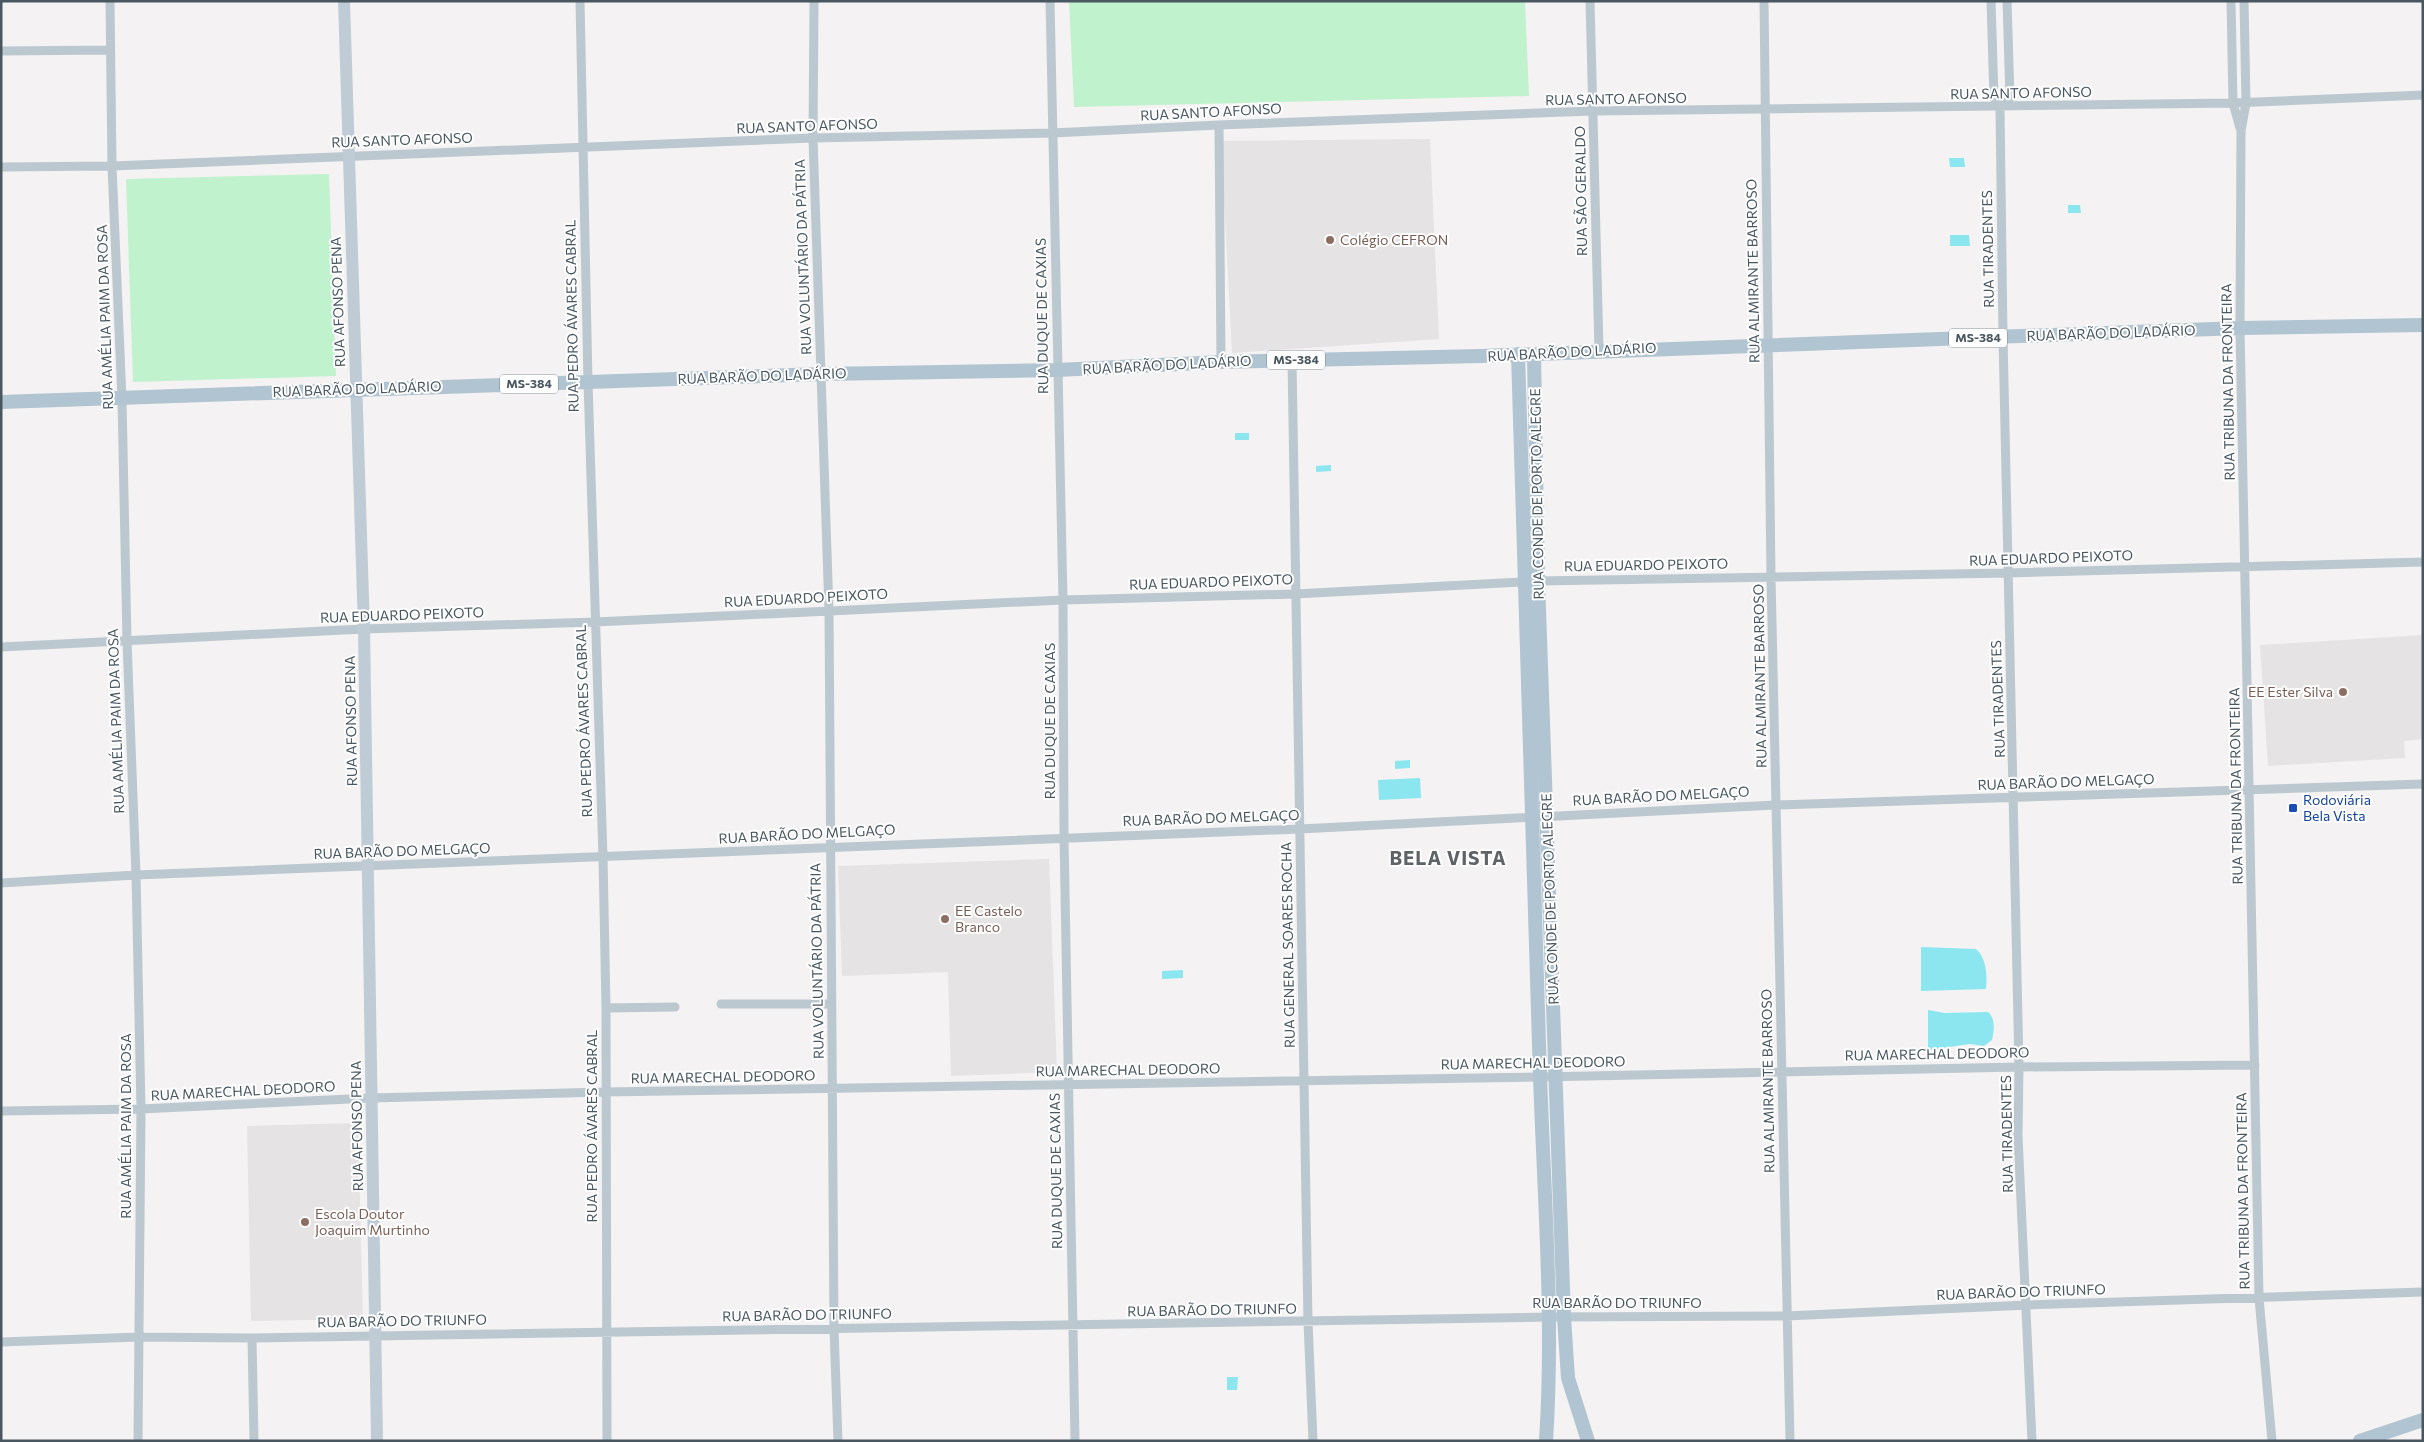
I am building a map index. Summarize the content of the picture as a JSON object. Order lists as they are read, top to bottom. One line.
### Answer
{"streets":{"main road":["RUA BARÃO DO LADÁRIO","MS-384","RUA CONDE DE PORTO ALEGRE"],"street":["RUA SANTO AFONSO","RUA SÃO GERALDO","RUA TIRADENTES","RUA VOLUNTÁRIO DA PÁTRIA","RUA ALMIRANTE BARROSO","RUA AFONSO PENA","RUA PEDRO ÁVARES CABRAL","RUA DUQUE DE CAXIAS","RUA AMÉLIA PAIM DA ROSA","RUA TRIBUNA DA FRONTEIRA","RUA EDUARDO PEIXOTO","RUA BARÃO DO MELGAÇO","RUA GENERAL SOARES ROCHA","RUA MARECHAL DEODORO","RUA BARÃO DO TRIUNFO"]},"crossings":[["RUA SANTO AFONSO","RUA SÃO GERALDO"],["RUA SANTO AFONSO","RUA TIRADENTES"],["RUA SANTO AFONSO","RUA VOLUNTÁRIO DA PÁTRIA"],["RUA SANTO AFONSO","RUA ALMIRANTE BARROSO"],["RUA SANTO AFONSO","RUA AFONSO PENA"],["RUA SANTO AFONSO","RUA PEDRO ÁVARES CABRAL"],["RUA SANTO AFONSO","RUA DUQUE DE CAXIAS"],["RUA SANTO AFONSO","RUA AMÉLIA PAIM DA ROSA"],["RUA SANTO AFONSO","RUA TRIBUNA DA FRONTEIRA"],["RUA SÃO GERALDO","RUA BARÃO DO LADÁRIO"],["RUA TIRADENTES","RUA BARÃO DO LADÁRIO"],["RUA TIRADENTES","RUA EDUARDO PEIXOTO"],["RUA TIRADENTES","RUA BARÃO DO MELGAÇO"],["RUA TIRADENTES","RUA MARECHAL DEODORO"],["RUA TIRADENTES","RUA BARÃO DO TRIUNFO"],["RUA VOLUNTÁRIO DA PÁTRIA","RUA BARÃO DO LADÁRIO"],["RUA VOLUNTÁRIO DA PÁTRIA","RUA EDUARDO PEIXOTO"],["RUA VOLUNTÁRIO DA PÁTRIA","RUA BARÃO DO MELGAÇO"],["RUA VOLUNTÁRIO DA PÁTRIA","RUA MARECHAL DEODORO"],["RUA VOLUNTÁRIO DA PÁTRIA","RUA BARÃO DO TRIUNFO"],["RUA ALMIRANTE BARROSO","RUA BARÃO DO LADÁRIO"],["RUA ALMIRANTE BARROSO","RUA EDUARDO PEIXOTO"],["RUA ALMIRANTE BARROSO","RUA BARÃO DO MELGAÇO"],["RUA ALMIRANTE BARROSO","RUA MARECHAL DEODORO"],["RUA ALMIRANTE BARROSO","RUA BARÃO DO TRIUNFO"],["RUA AFONSO PENA","RUA BARÃO DO LADÁRIO"],["RUA AFONSO PENA","RUA EDUARDO PEIXOTO"],["RUA AFONSO PENA","RUA BARÃO DO MELGAÇO"],["RUA AFONSO PENA","RUA MARECHAL DEODORO"],["RUA AFONSO PENA","RUA BARÃO DO TRIUNFO"],["RUA PEDRO ÁVARES CABRAL","RUA BARÃO DO LADÁRIO"],["RUA PEDRO ÁVARES CABRAL","RUA EDUARDO PEIXOTO"],["RUA PEDRO ÁVARES CABRAL","RUA BARÃO DO MELGAÇO"],["RUA PEDRO ÁVARES CABRAL","RUA MARECHAL DEODORO"],["RUA PEDRO ÁVARES CABRAL","RUA BARÃO DO TRIUNFO"],["RUA DUQUE DE CAXIAS","RUA BARÃO DO LADÁRIO"],["RUA DUQUE DE CAXIAS","RUA EDUARDO PEIXOTO"],["RUA DUQUE DE CAXIAS","RUA BARÃO DO MELGAÇO"],["RUA DUQUE DE CAXIAS","RUA MARECHAL DEODORO"],["RUA DUQUE DE CAXIAS","RUA BARÃO DO TRIUNFO"],["RUA AMÉLIA PAIM DA ROSA","RUA BARÃO DO LADÁRIO"],["RUA AMÉLIA PAIM DA ROSA","RUA EDUARDO PEIXOTO"],["RUA AMÉLIA PAIM DA ROSA","RUA BARÃO DO MELGAÇO"],["RUA AMÉLIA PAIM DA ROSA","RUA MARECHAL DEODORO"],["RUA AMÉLIA PAIM DA ROSA","RUA BARÃO DO TRIUNFO"],["RUA BARÃO DO LADÁRIO","RUA TRIBUNA DA FRONTEIRA"],["RUA BARÃO DO LADÁRIO","RUA CONDE DE PORTO ALEGRE"],["RUA BARÃO DO LADÁRIO","RUA GENERAL SOARES ROCHA"],["RUA TRIBUNA DA FRONTEIRA","RUA EDUARDO PEIXOTO"],["RUA TRIBUNA DA FRONTEIRA","RUA BARÃO DO MELGAÇO"],["RUA TRIBUNA DA FRONTEIRA","RUA MARECHAL DEODORO"],["RUA TRIBUNA DA FRONTEIRA","RUA BARÃO DO TRIUNFO"],["RUA CONDE DE PORTO ALEGRE","RUA EDUARDO PEIXOTO"],["RUA CONDE DE PORTO ALEGRE","RUA BARÃO DO MELGAÇO"],["RUA CONDE DE PORTO ALEGRE","RUA MARECHAL DEODORO"],["RUA CONDE DE PORTO ALEGRE","RUA BARÃO DO TRIUNFO"],["RUA EDUARDO PEIXOTO","RUA GENERAL SOARES ROCHA"],["RUA BARÃO DO MELGAÇO","RUA GENERAL SOARES ROCHA"],["RUA GENERAL SOARES ROCHA","RUA MARECHAL DEODORO"],["RUA GENERAL SOARES ROCHA","RUA BARÃO DO TRIUNFO"]],"districts":["BELA VISTA"],"places":{"other":["Colégio CEFRON","EE Ester Silva","EE Castelo Branco","Escola Doutor Joaquim Murtinho"],"transit":["Rodoviária Bela Vista"]}}
